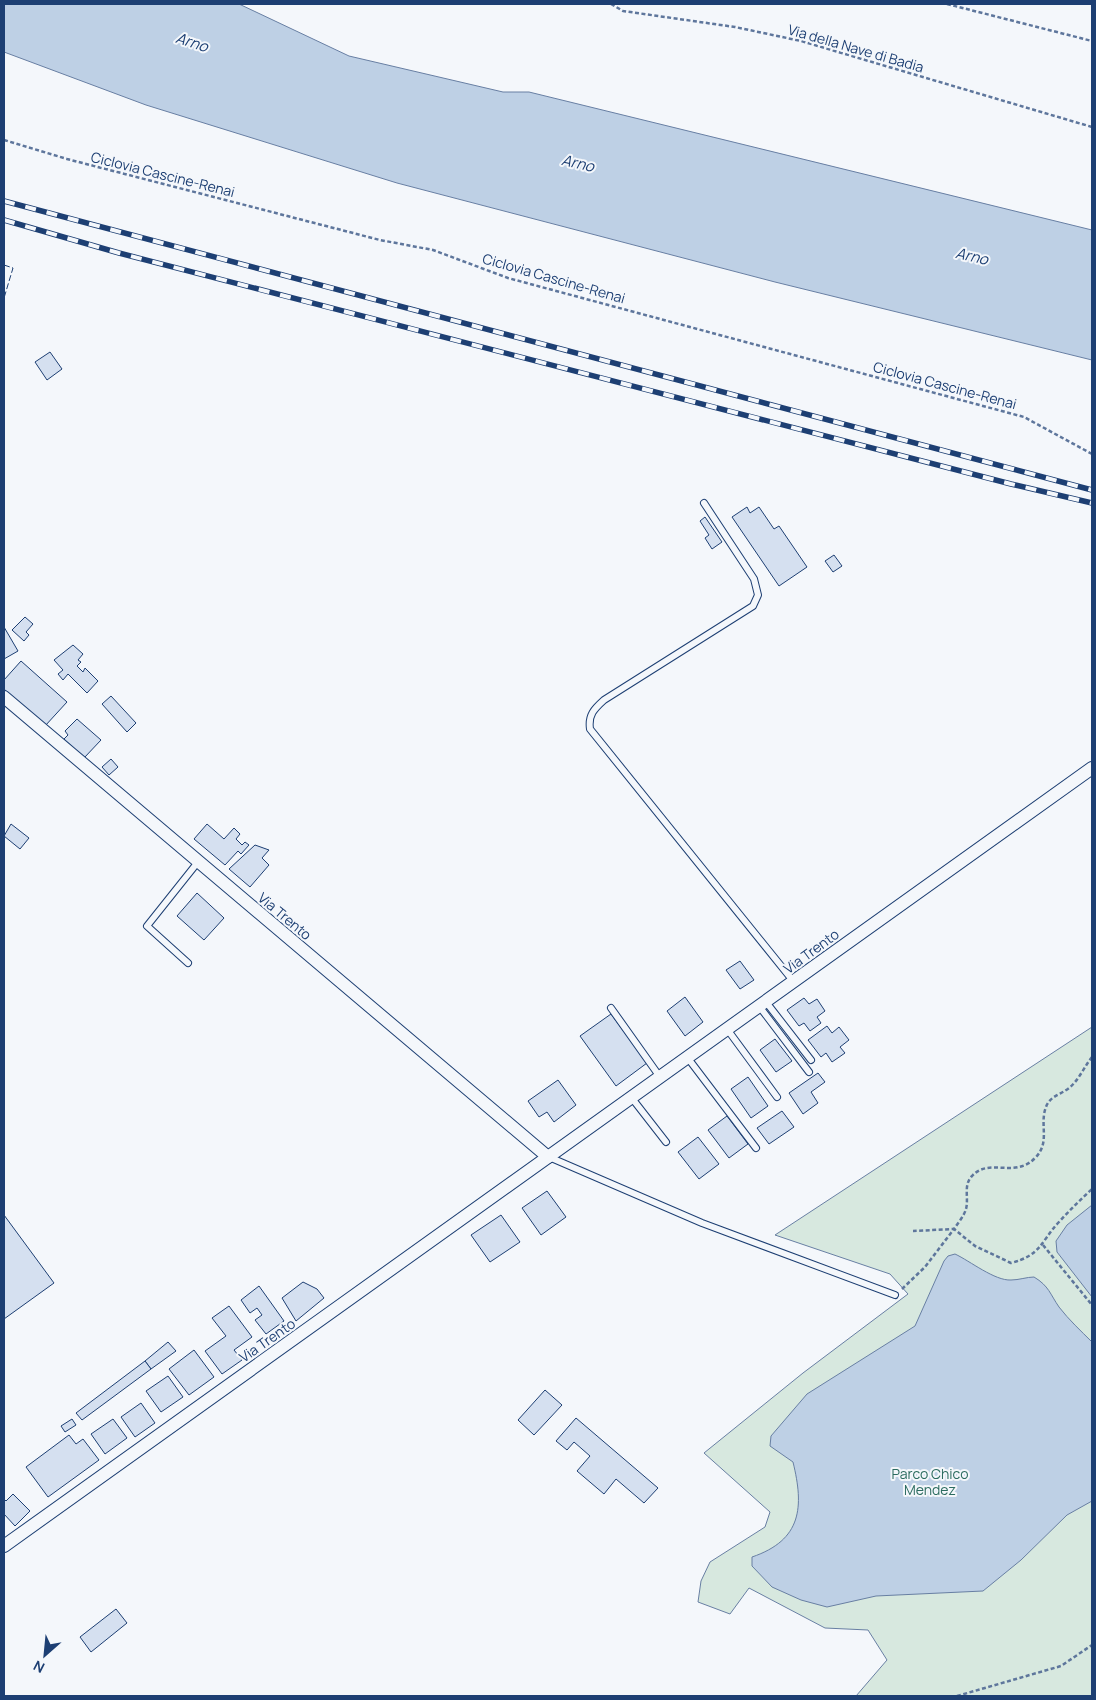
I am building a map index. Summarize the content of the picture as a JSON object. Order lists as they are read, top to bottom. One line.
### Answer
{"streets":{"street":["Via Trento"],"path":["Via della Nave di Badia","Ciclovia Cascine-Renai"]},"water":["Arno"],"parks":["Parco Chico Mendez"],"north":"bottom left"}
